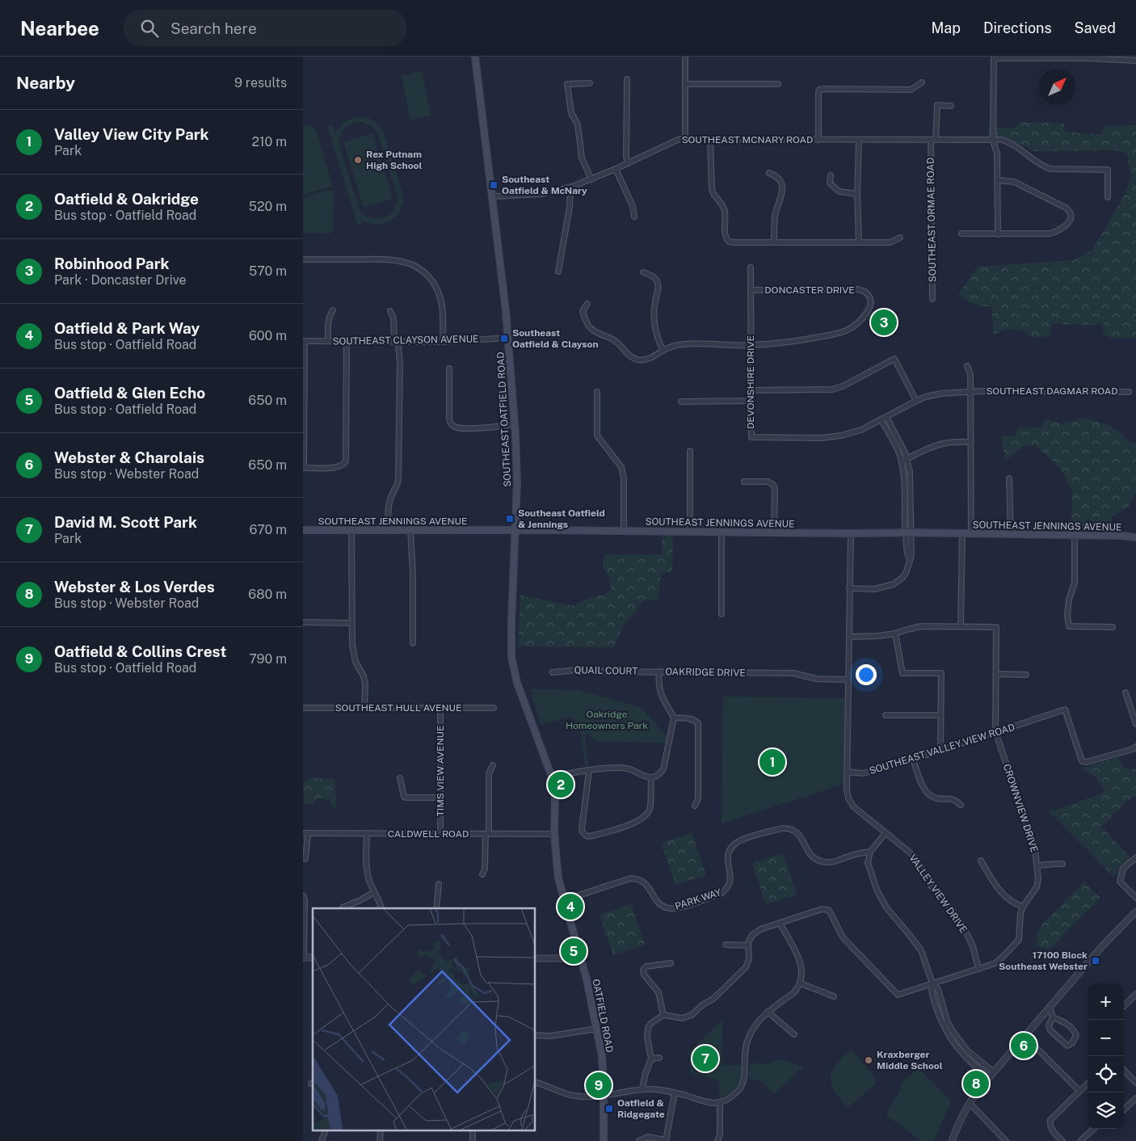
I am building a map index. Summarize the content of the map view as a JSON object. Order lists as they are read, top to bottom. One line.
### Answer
{"streets":{"main road":["SOUTHEAST OATFIELD ROAD","SOUTHEAST JENNINGS AVENUE","OATFIELD ROAD"],"street":["SOUTHEAST MCNARY ROAD","SOUTHEAST ORMAE ROAD","DONCASTER DRIVE","SOUTHEAST CLAYSON AVENUE","DEVONSHIRE DRIVE","SOUTHEAST DAGMAR ROAD","QUAIL COURT","OAKRIDGE DRIVE","SOUTHEAST HULL AVENUE","SOUTHEAST VALLEY VIEW ROAD","TIMS VIEW AVENUE","CROWNVIEW DRIVE","CALDWELL ROAD","VALLEY VIEW DRIVE","PARK WAY"]},"crossings":[["SOUTHEAST MCNARY ROAD","SOUTHEAST ORMAE ROAD"],["SOUTHEAST MCNARY ROAD","SOUTHEAST OATFIELD ROAD"],["DONCASTER DRIVE","DEVONSHIRE DRIVE"],["SOUTHEAST CLAYSON AVENUE","SOUTHEAST OATFIELD ROAD"],["DEVONSHIRE DRIVE","SOUTHEAST DAGMAR ROAD"],["SOUTHEAST DAGMAR ROAD","SOUTHEAST JENNINGS AVENUE"],["SOUTHEAST OATFIELD ROAD","SOUTHEAST JENNINGS AVENUE"],["SOUTHEAST OATFIELD ROAD","OATFIELD ROAD"],["QUAIL COURT","OAKRIDGE DRIVE"],["SOUTHEAST HULL AVENUE","TIMS VIEW AVENUE"],["SOUTHEAST VALLEY VIEW ROAD","CROWNVIEW DRIVE"],["SOUTHEAST VALLEY VIEW ROAD","VALLEY VIEW DRIVE"],["TIMS VIEW AVENUE","CALDWELL ROAD"],["CROWNVIEW DRIVE","VALLEY VIEW DRIVE"],["CALDWELL ROAD","OATFIELD ROAD"],["PARK WAY","OATFIELD ROAD"]],"parks":["Oakridge Homeowners Park"],"places":{"other":["Rex Putnam High School","Kraxberger Middle School"],"transit":["Southeast Oatfield & McNary","Southeast Oatfield & Clayson","Southeast Oatfield & Jennings","17100 Block Southeast Webster","Oatfield & Ridgegate"]},"north":"top right","page":{"header":"Nearbee","search":"Search here","nav":["Map","Directions","Saved"],"heading":["Nearby","9 results"],"list":[{"mark":"1","name":"Valley View City Park","note":"Park","value":"210 m"},{"mark":"2","name":"Oatfield & Oakridge","note":"Bus stop · Oatfield Road","value":"520 m"},{"mark":"3","name":"Robinhood Park","note":"Park · Doncaster Drive","value":"570 m"},{"mark":"4","name":"Oatfield & Park Way","note":"Bus stop · Oatfield Road","value":"600 m"},{"mark":"5","name":"Oatfield & Glen Echo","note":"Bus stop · Oatfield Road","value":"650 m"},{"mark":"6","name":"Webster & Charolais","note":"Bus stop · Webster Road","value":"650 m"},{"mark":"7","name":"David M. Scott Park","note":"Park","value":"670 m"},{"mark":"8","name":"Webster & Los Verdes","note":"Bus stop · Webster Road","value":"680 m"},{"mark":"9","name":"Oatfield & Collins Crest","note":"Bus stop · Oatfield Road","value":"790 m"}],"pins":["3","1","2","4","5","6","7","8","9"],"map_buttons":["+","−"]}}
